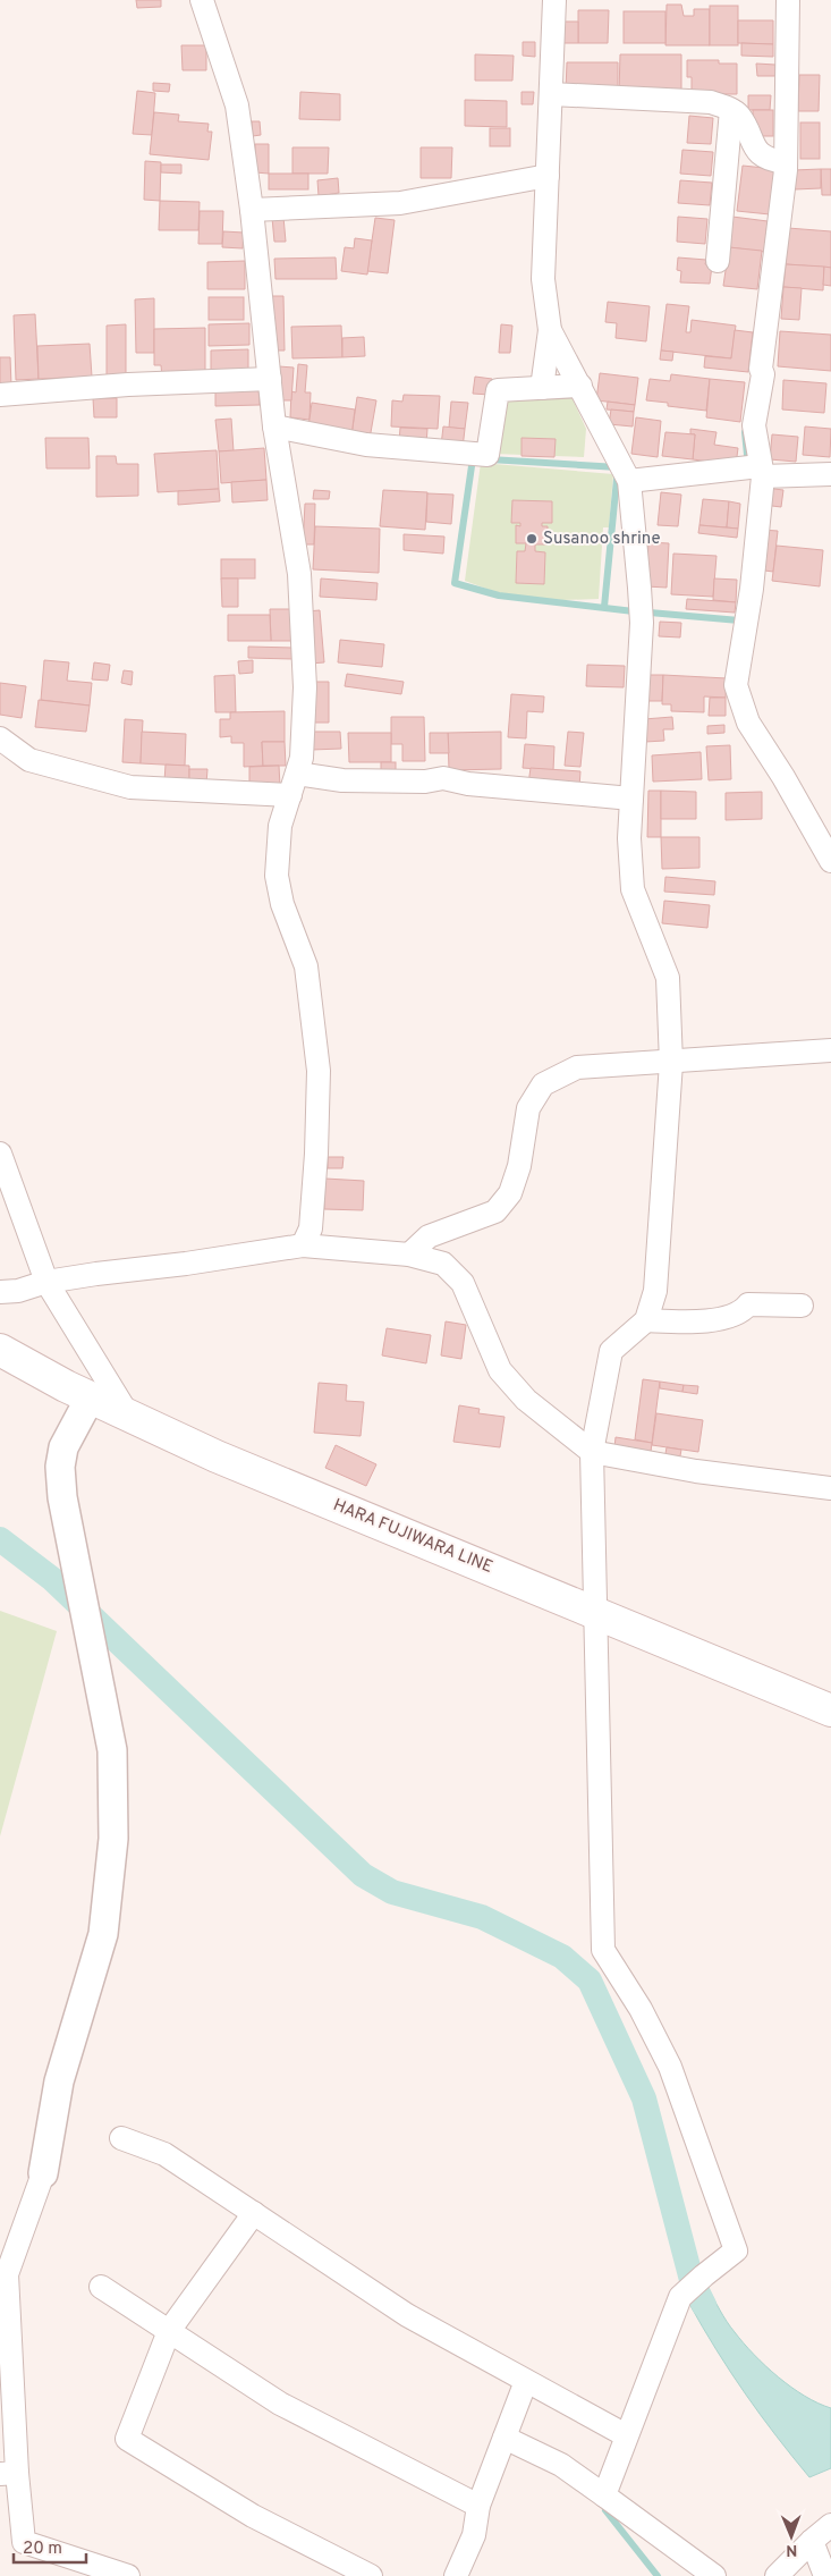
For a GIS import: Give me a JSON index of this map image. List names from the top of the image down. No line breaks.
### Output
{"streets":{"main road":["HARA FUJIWARA LINE"]},"places":["Susanoo shrine"],"scale_bar":"20 m","north":"bottom"}
